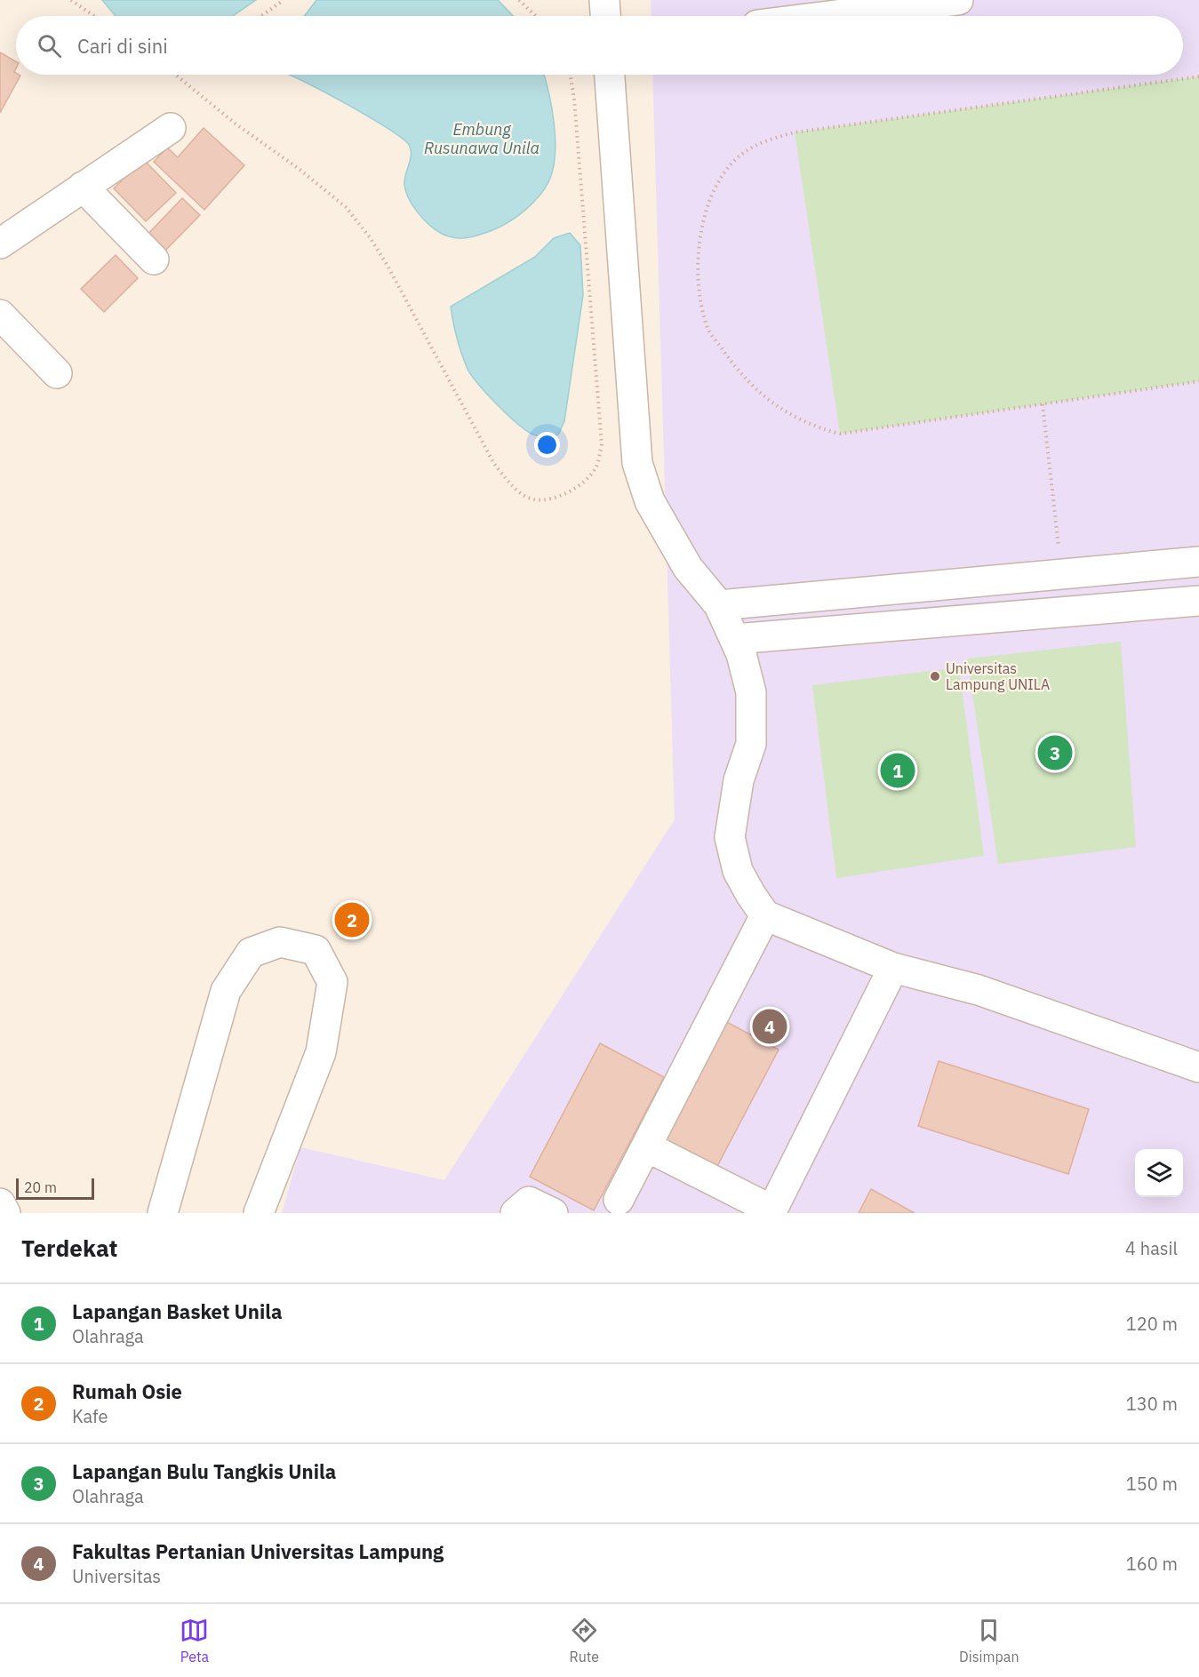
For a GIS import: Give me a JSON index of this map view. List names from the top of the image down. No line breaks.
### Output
{"water":["Embung Rusunawa Unila"],"places":["Universitas Lampung UNILA"],"scale_bar":"20 m","page":{"search":"Cari di sini","pins":["3","1","2","4"],"scale":"20 m","heading":["Terdekat","4 hasil"],"list":[{"mark":"1","name":"Lapangan Basket Unila","note":"Olahraga","value":"120 m"},{"mark":"2","name":"Rumah Osie","note":"Kafe","value":"130 m"},{"mark":"3","name":"Lapangan Bulu Tangkis Unila","note":"Olahraga","value":"150 m"},{"mark":"4","name":"Fakultas Pertanian Universitas Lampung","note":"Universitas","value":"160 m"}],"nav":["Peta","Rute","Disimpan"]}}
